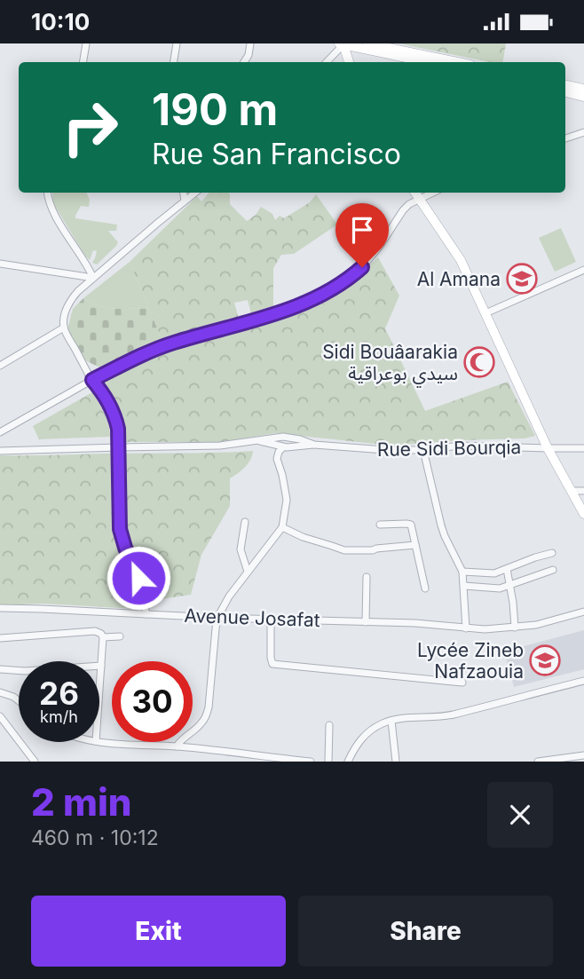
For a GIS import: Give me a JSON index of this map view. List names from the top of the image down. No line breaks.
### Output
{"streets":{"street":["Rue Sidi Bourqia","Avenue Josafat"]},"places":{"school or university":["Al Amana","Lycée Zineb Nafzaouia"],"mosque":["Sidi Bouâarakia سيدي بوعراقية"]},"page":{"status":"10:10","turn":["190 m","Rue San Francisco"],"speed":"26 km/h","limit":"30","heading":["2 min","460 m · 10:12"],"buttons":["Exit","Share"]}}
